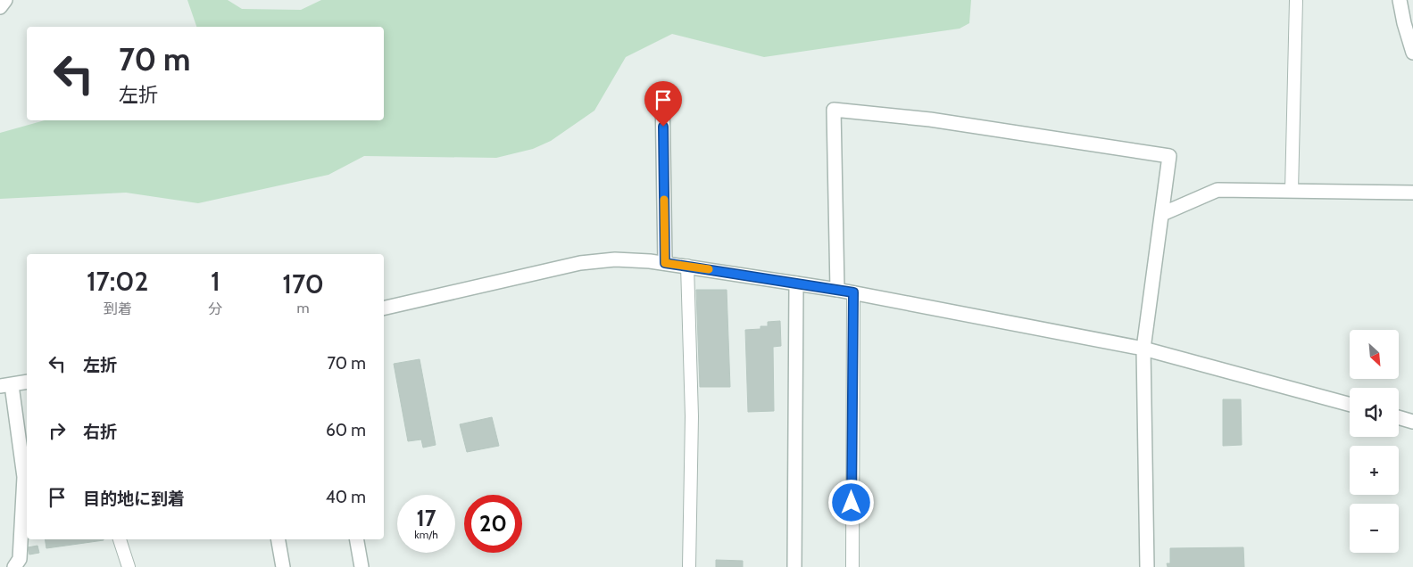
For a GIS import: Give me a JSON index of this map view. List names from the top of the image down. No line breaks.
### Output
{"north":"bottom right","page":{"turn":["70 m","左折"],"eta":["17:02","到着","1","分","170","m"],"map_buttons":["+","−"],"list":[{"name":"左折","value":"70 m"},{"name":"右折","value":"60 m"},{"name":"目的地に到着","value":"40 m"}],"speed":"17 km/h","limit":"20"}}
